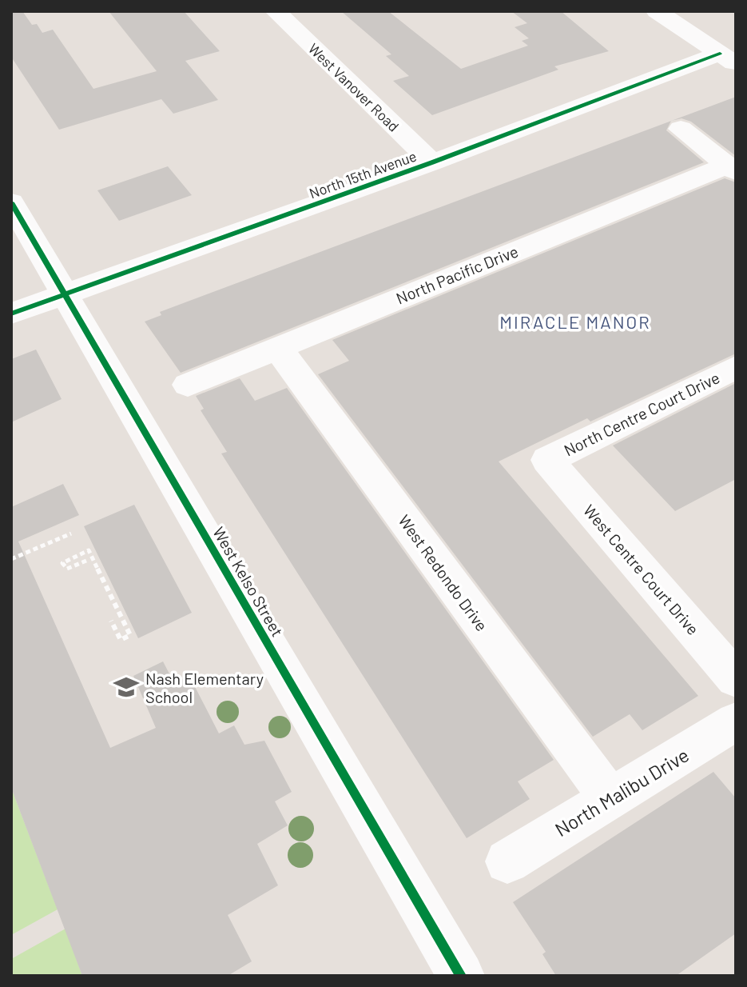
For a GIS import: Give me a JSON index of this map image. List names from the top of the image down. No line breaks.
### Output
{"streets":{"street":["West Vanover Road","North 15th Avenue","North Pacific Drive","North Centre Court Drive","West Centre Court Drive","West Redondo Drive","West Kelso Street","North Malibu Drive"]},"crossings":[["West Vanover Road","North 15th Avenue"],["North 15th Avenue","West Kelso Street"],["North Pacific Drive","West Redondo Drive"],["North Centre Court Drive","West Centre Court Drive"],["West Redondo Drive","North Malibu Drive"]],"districts":["MIRACLE MANOR"],"places":{"school or university":["Nash Elementary School"]}}
